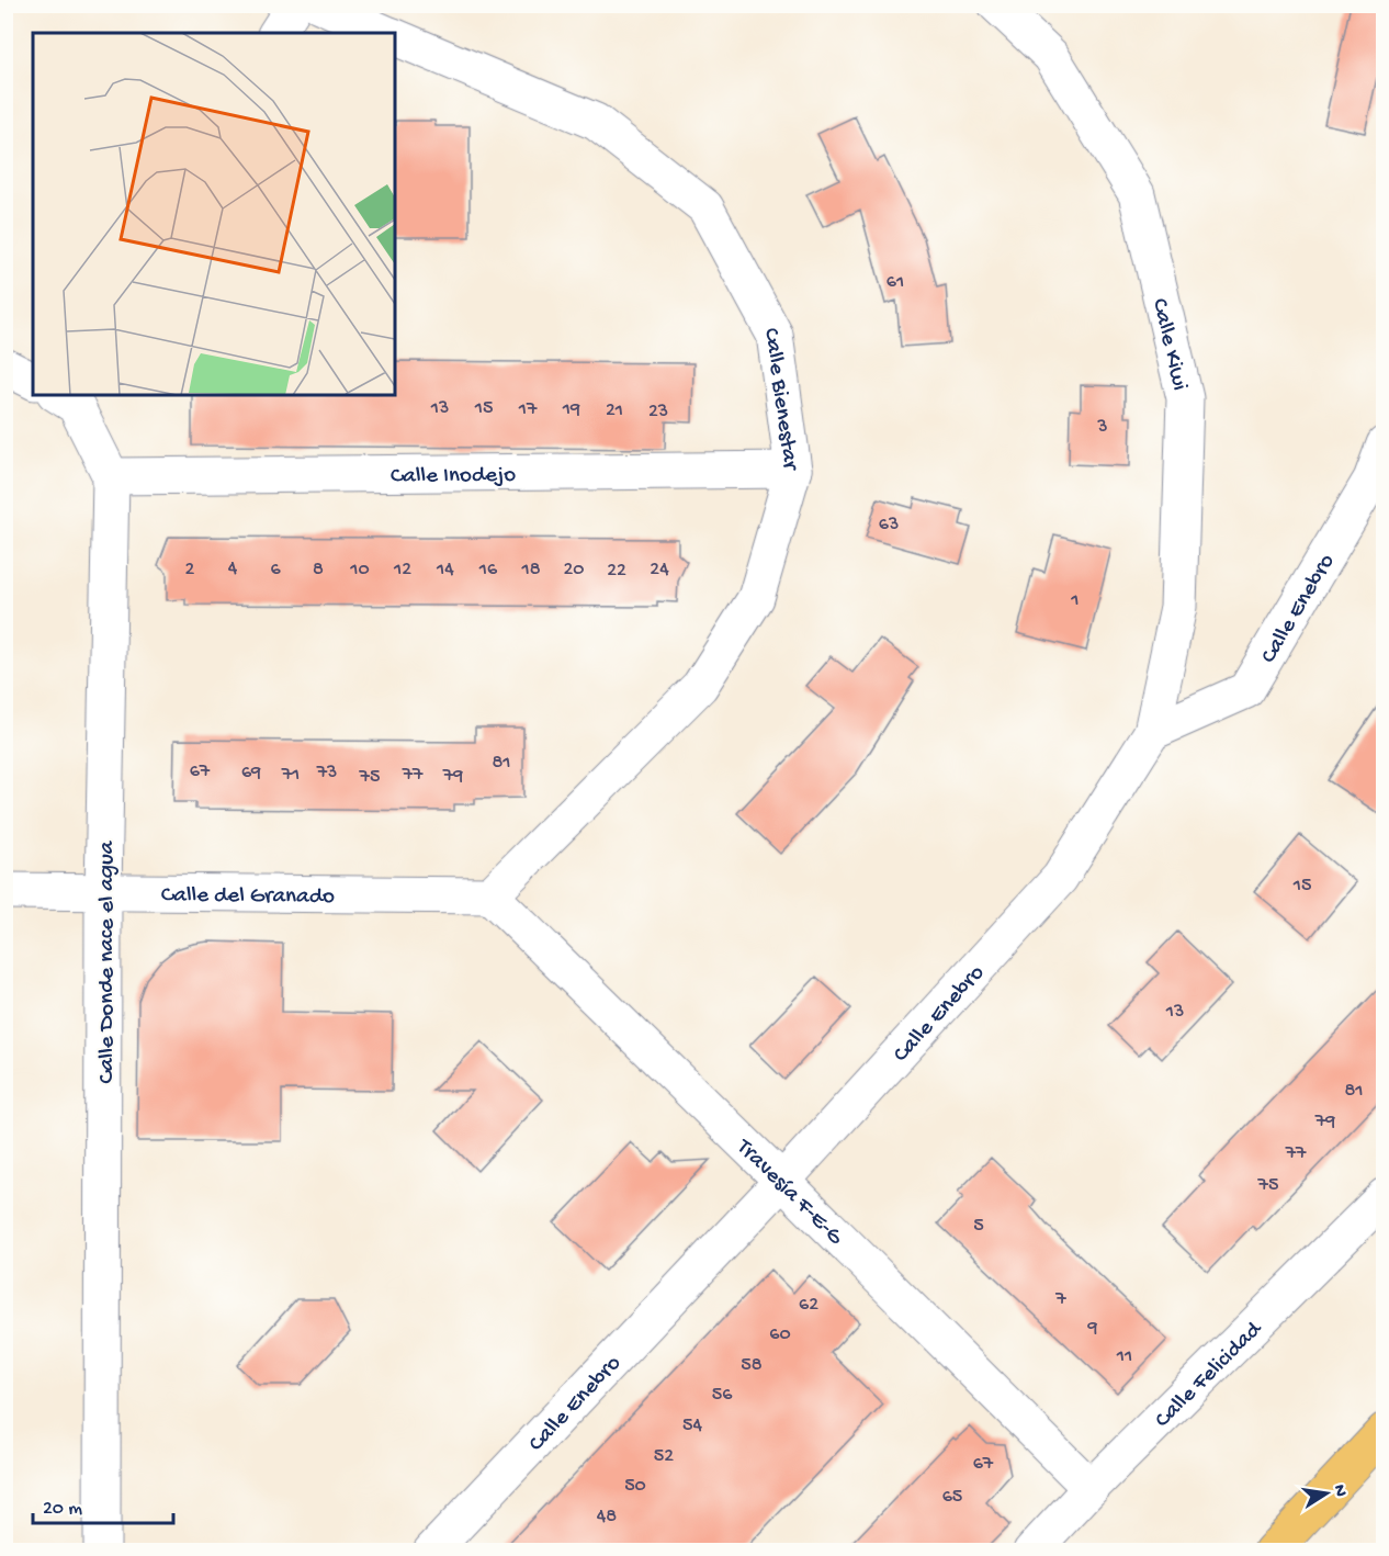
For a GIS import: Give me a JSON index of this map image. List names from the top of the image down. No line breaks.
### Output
{"streets":{"street":["Calle Kiwi","Calle Bienestar","Calle Inodejo","Calle Enebro","Calle del Granado","Calle Donde nace el agua","Travesía F-E-G","Calle Felicidad"]},"crossings":[["Calle Kiwi","Calle Enebro"],["Calle Bienestar","Calle Inodejo"],["Calle Bienestar","Calle del Granado"],["Calle Bienestar","Travesía F-E-G"],["Calle Inodejo","Calle Donde nace el agua"],["Calle Enebro","Travesía F-E-G"],["Calle del Granado","Calle Donde nace el agua"],["Calle del Granado","Travesía F-E-G"],["Travesía F-E-G","Calle Felicidad"]],"house_numbers":["61","13","15","17","19","21","23","3","63","4","2","6","8","10","12","14","16","18","20","24","22","1","81","67","69","73","71","77","79","75","15","13","81","79","77","75","5","7","62","9","60","11","58","56","54","52","67","50","65","48"],"scale_bar":"20 m","north":"right"}
